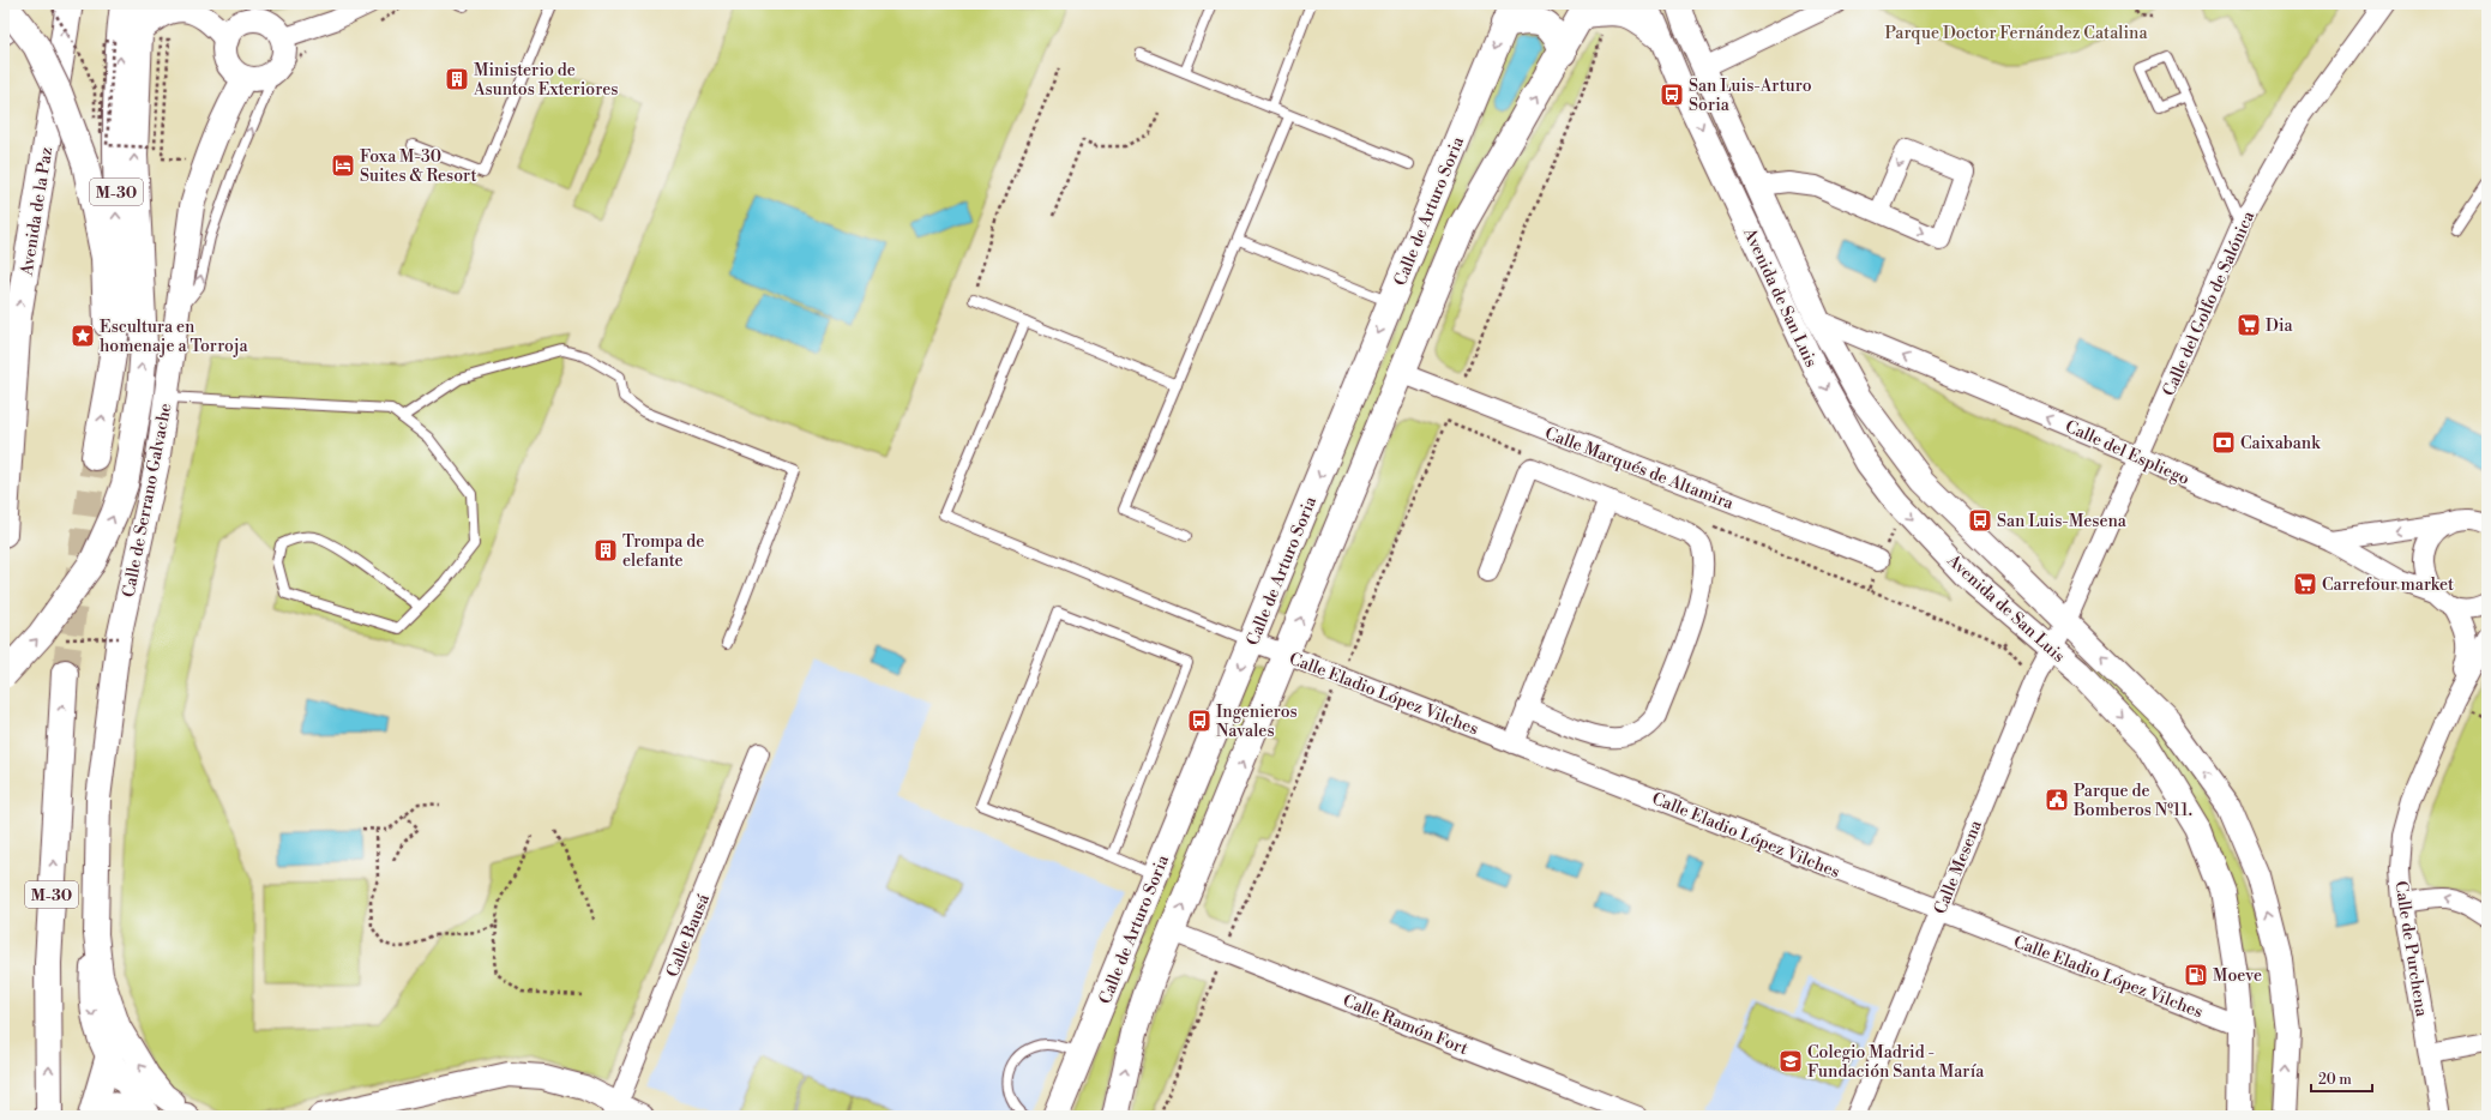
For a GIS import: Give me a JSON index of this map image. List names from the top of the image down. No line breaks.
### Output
{"streets":{"main road":["M-30","Avenida de la Paz","Calle de Arturo Soria"],"street":["Avenida de San Luis","Calle del Golfo de Salónica","Calle del Espliego","Calle Marqués de Altamira","Calle de Serrano Galvache","Calle Eladio López Vilches","Calle Mesena","Calle Bausá","Calle de Purchena","Calle Ramón Fort"]},"crossings":[["Calle de Arturo Soria","Calle Eladio López Vilches"],["Avenida de San Luis","Calle del Golfo de Salónica"],["Avenida de San Luis","Calle del Espliego"],["Avenida de San Luis","Calle Eladio López Vilches"],["Avenida de San Luis","Calle Mesena"],["Calle del Golfo de Salónica","Calle del Espliego"],["Calle del Golfo de Salónica","Calle Mesena"],["Calle del Espliego","Calle de Purchena"],["Calle Eladio López Vilches","Calle Mesena"]],"one_way":["Calle del Espliego"],"parks":["Parque Doctor Fernández Catalina"],"places":{"building":["Ministerio de Asuntos Exteriores","Trompa de elefante"],"bus stop":["San Luis-Arturo Soria","San Luis-Mesena","Ingenieros Navales"],"hotel":["Foxa M-30 Suites & Resort"],"supermarket":["Dia","Carrefour market"],"place":["Escultura en homenaje a Torroja"],"bank":["Caixabank"],"public building":["Parque de Bomberos Nº11."],"fuel station":["Moeve"],"school or university":["Colegio Madrid - Fundación Santa María"]},"scale_bar":"20 m"}
